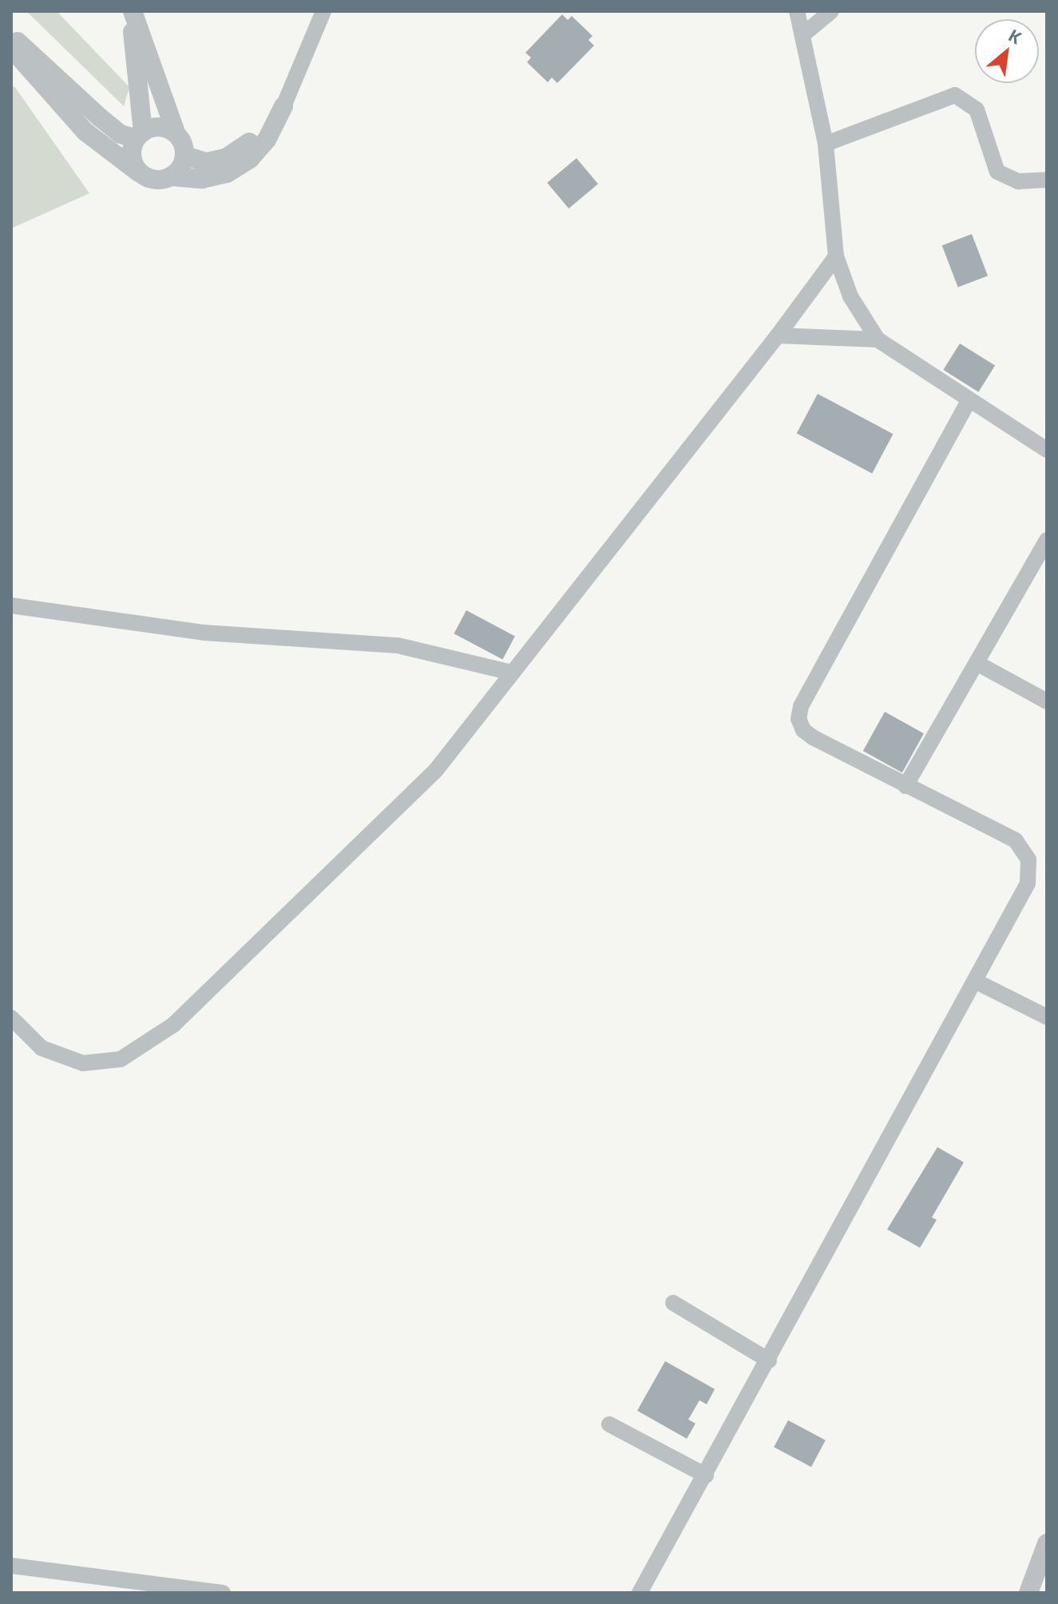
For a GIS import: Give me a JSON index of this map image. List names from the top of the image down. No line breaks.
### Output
{"north":"top right"}
